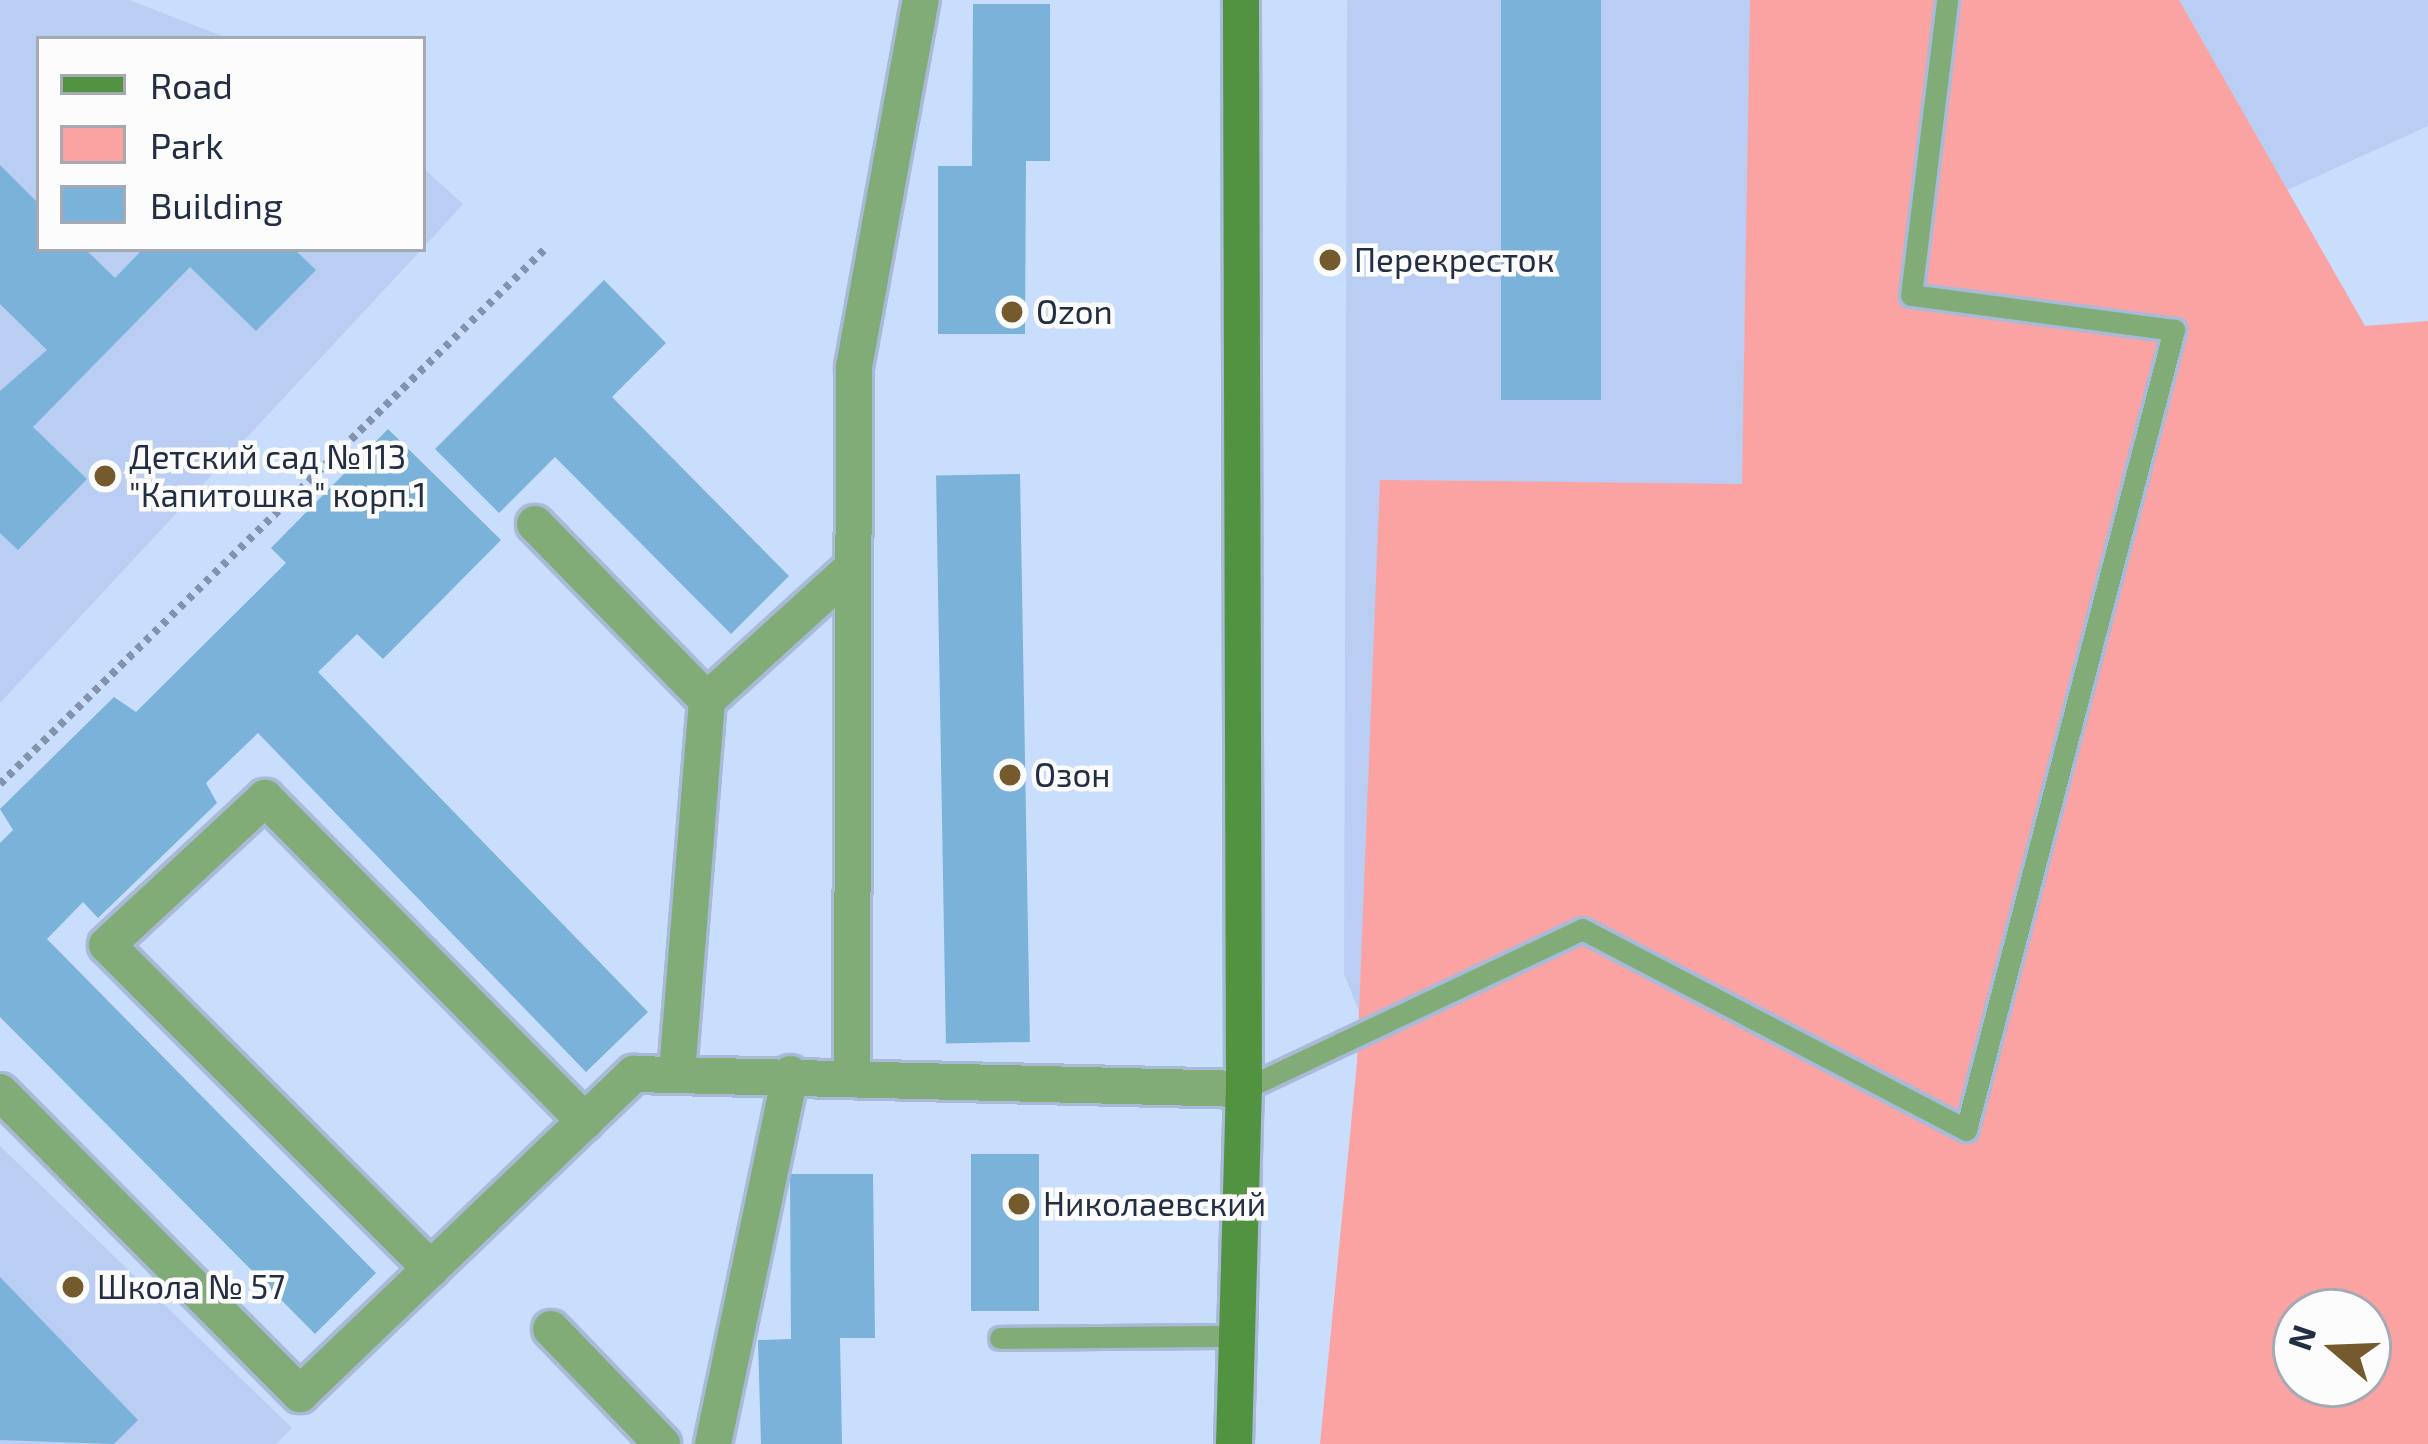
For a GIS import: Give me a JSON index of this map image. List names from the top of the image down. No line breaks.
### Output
{"places":["Перекресток","Ozon","Детский сад №113 \"Капитошка\" корп.1","Озон","Николаевский","Школа № 57"],"legend":["Road","Park","Building"],"north":"left"}
